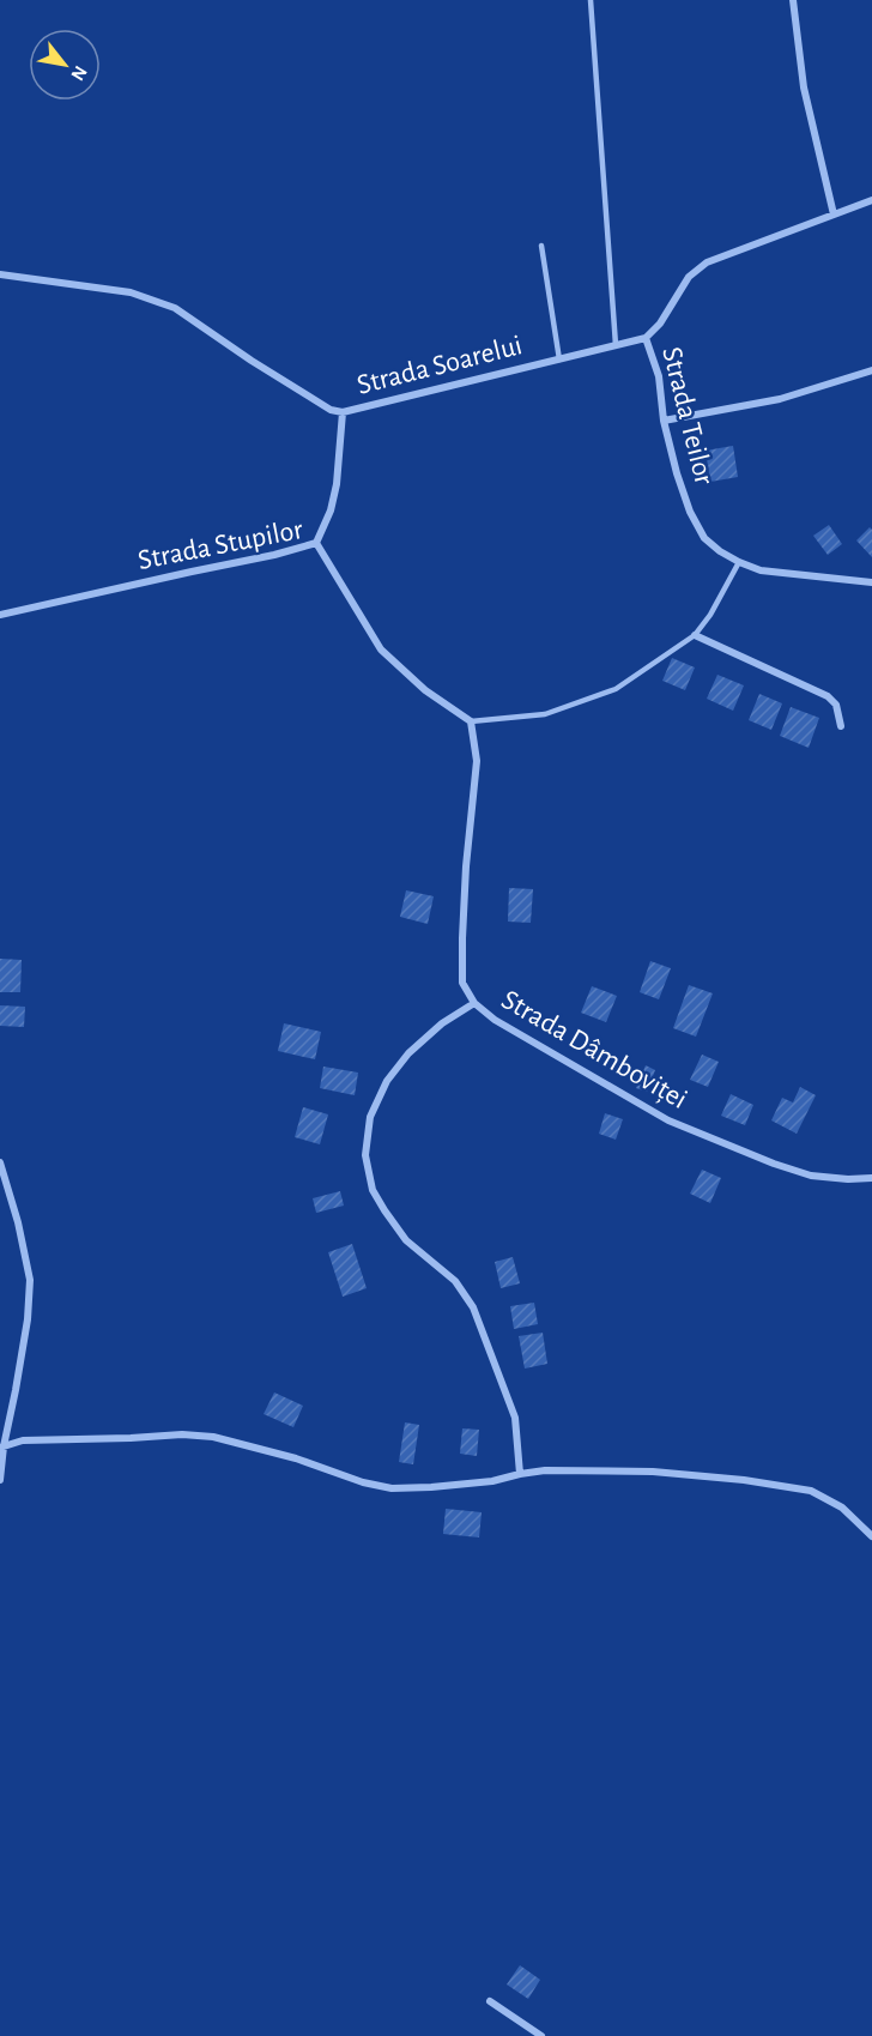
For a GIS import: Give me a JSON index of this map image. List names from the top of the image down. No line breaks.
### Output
{"streets":{"street":["Strada Soarelui","Strada Teilor","Strada Stupilor","Strada Dâmboviței"]},"crossings":[["Strada Soarelui","Strada Teilor"]],"north":"bottom right"}
